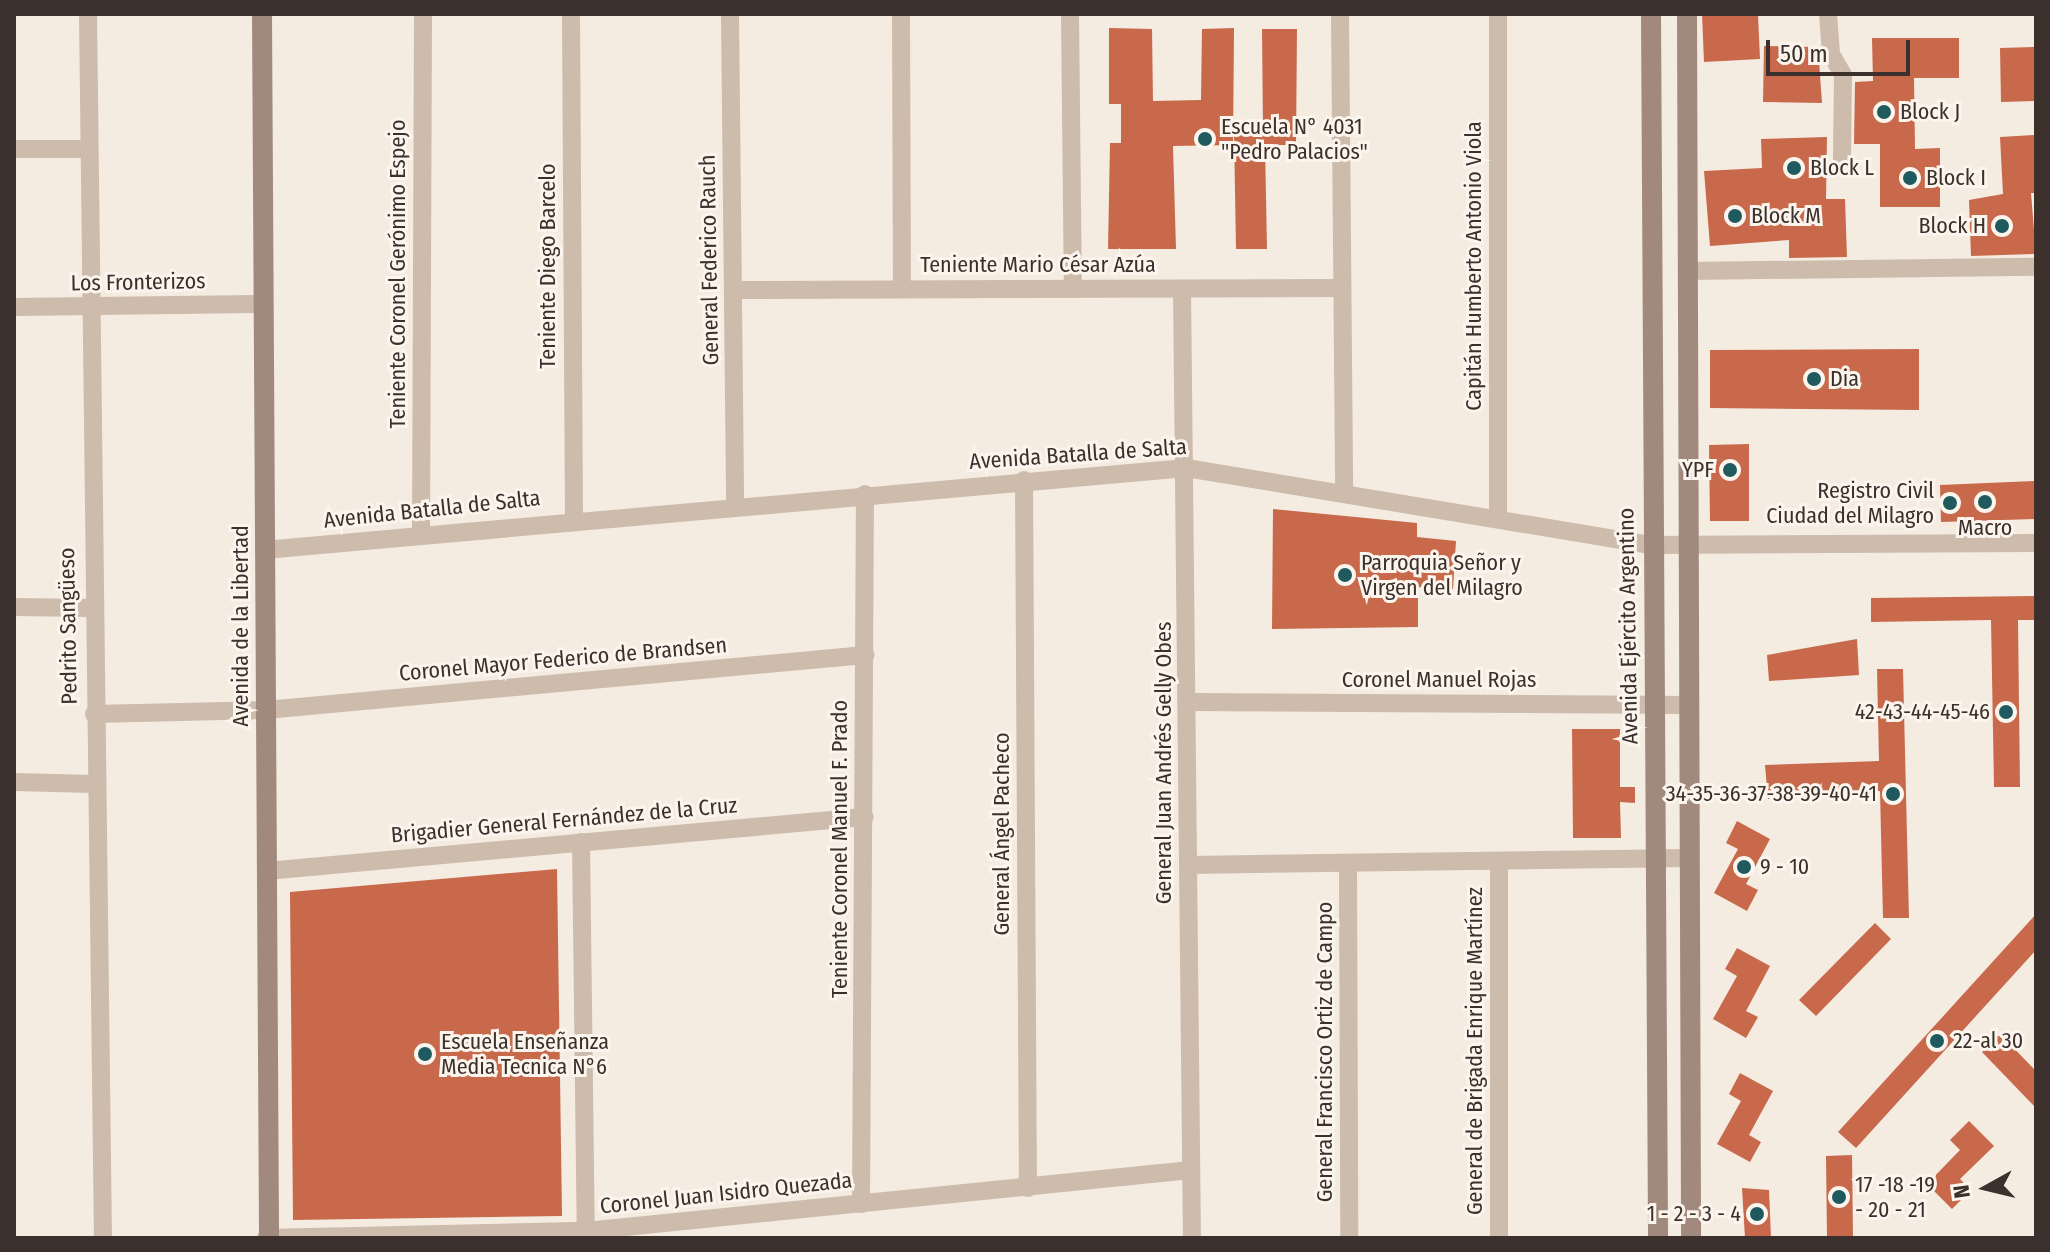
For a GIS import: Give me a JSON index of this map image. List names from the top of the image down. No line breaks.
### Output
{"streets":{"street":["General Federico Rauch","Teniente Mario César Azúa","Teniente Diego Barcelo","Capitán Humberto Antonio Viola","Teniente Coronel Gerónimo Espejo","Los Fronterizos","Avenida Batalla de Salta","Pedrito Sangüeso","Avenida de la Libertad","Avenida Ejército Argentino","Coronel Mayor Federico de Brandsen","Coronel Manuel Rojas","General Juan Andrés Gelly Obes","Brigadier General Fernández de la Cruz","General Ángel Pacheco","Teniente Coronel Manuel F. Prado","General de Brigada Enrique Martínez","General Francisco Ortiz de Campo","Coronel Juan Isidro Quezada"]},"crossings":[["General Federico Rauch","Teniente Mario César Azúa"],["General Federico Rauch","Avenida Batalla de Salta"],["Teniente Mario César Azúa","General Juan Andrés Gelly Obes"],["Teniente Diego Barcelo","Avenida Batalla de Salta"],["Capitán Humberto Antonio Viola","Avenida Batalla de Salta"],["Teniente Coronel Gerónimo Espejo","Avenida Batalla de Salta"],["Los Fronterizos","Pedrito Sangüeso"],["Los Fronterizos","Avenida de la Libertad"],["Avenida Batalla de Salta","Avenida de la Libertad"],["Avenida Batalla de Salta","Avenida Ejército Argentino"],["Avenida Batalla de Salta","General Juan Andrés Gelly Obes"],["Avenida Batalla de Salta","General Ángel Pacheco"],["Avenida Batalla de Salta","Teniente Coronel Manuel F. Prado"],["Pedrito Sangüeso","Coronel Mayor Federico de Brandsen"],["Avenida de la Libertad","Coronel Mayor Federico de Brandsen"],["Avenida de la Libertad","Brigadier General Fernández de la Cruz"],["Avenida de la Libertad","Coronel Juan Isidro Quezada"],["Avenida Ejército Argentino","Coronel Manuel Rojas"],["Coronel Mayor Federico de Brandsen","Teniente Coronel Manuel F. Prado"],["Coronel Manuel Rojas","General Juan Andrés Gelly Obes"],["General Juan Andrés Gelly Obes","Coronel Juan Isidro Quezada"],["Brigadier General Fernández de la Cruz","Teniente Coronel Manuel F. Prado"],["General Ángel Pacheco","Coronel Juan Isidro Quezada"],["Teniente Coronel Manuel F. Prado","Coronel Juan Isidro Quezada"]],"places":["Block J","Escuela N° 4031 \"Pedro Palacios\"","Block L","Block I","Block M","Block H","Dia","YPF","Macro","Registro Civil Ciudad del Milagro","Parroquia Señor y Virgen del Milagro","42-43-44-45-46","34-35-36-37-38-39-40-41","9 - 10","22-al 30","Escuela Enseñanza Media Tecnica N°6","17 -18 -19 - 20 - 21","1 - 2 - 3 - 4"],"scale_bar":"50 m","north":"left"}
